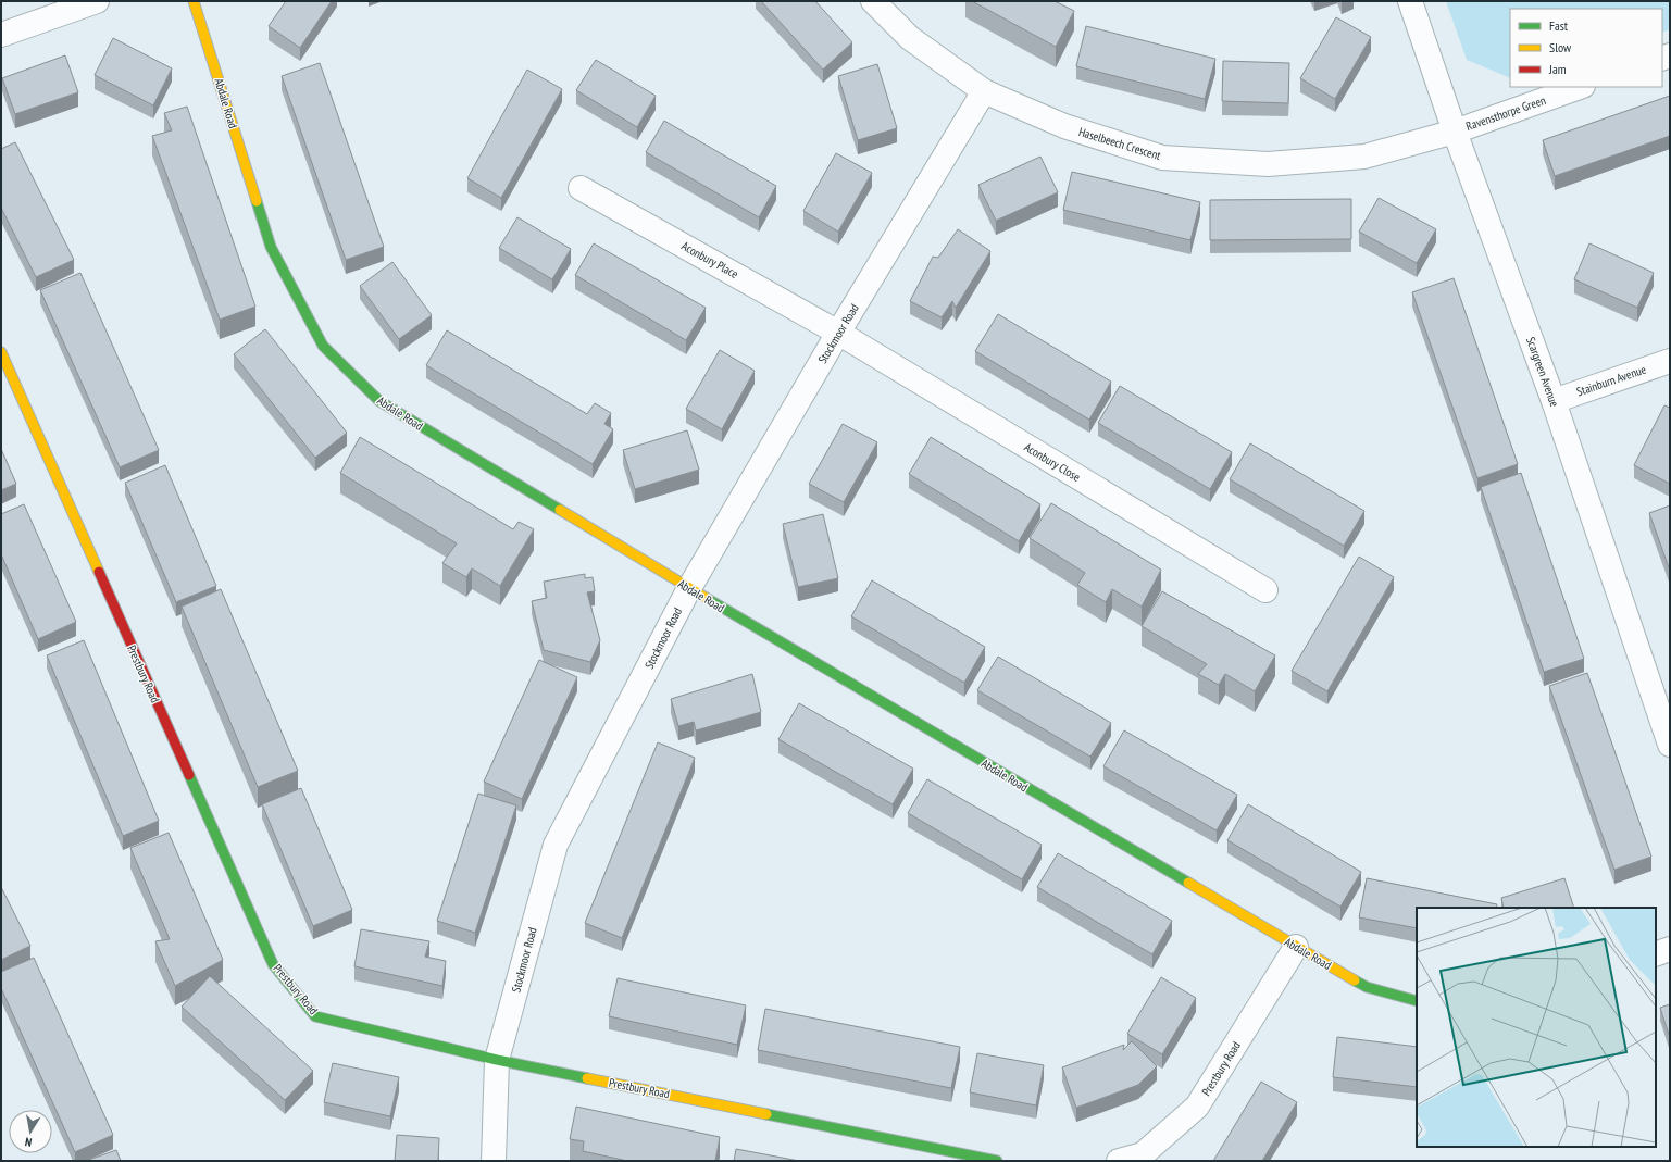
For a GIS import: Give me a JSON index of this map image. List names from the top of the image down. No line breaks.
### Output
{"streets":{"street":["Abdale Road","Ravensthorpe Green","Haselbeech Crescent","Aconbury Place","Stockmoor Road","Scargreen Avenue","Stainburn Avenue","Aconbury Close","Prestbury Road"]},"crossings":[["Abdale Road","Stockmoor Road"],["Abdale Road","Prestbury Road"],["Ravensthorpe Green","Haselbeech Crescent"],["Ravensthorpe Green","Scargreen Avenue"],["Haselbeech Crescent","Stockmoor Road"],["Haselbeech Crescent","Scargreen Avenue"],["Aconbury Place","Stockmoor Road"],["Aconbury Place","Aconbury Close"],["Stockmoor Road","Aconbury Close"],["Stockmoor Road","Prestbury Road"],["Scargreen Avenue","Stainburn Avenue"]],"legend":["Fast","Slow","Jam"],"north":"bottom"}
